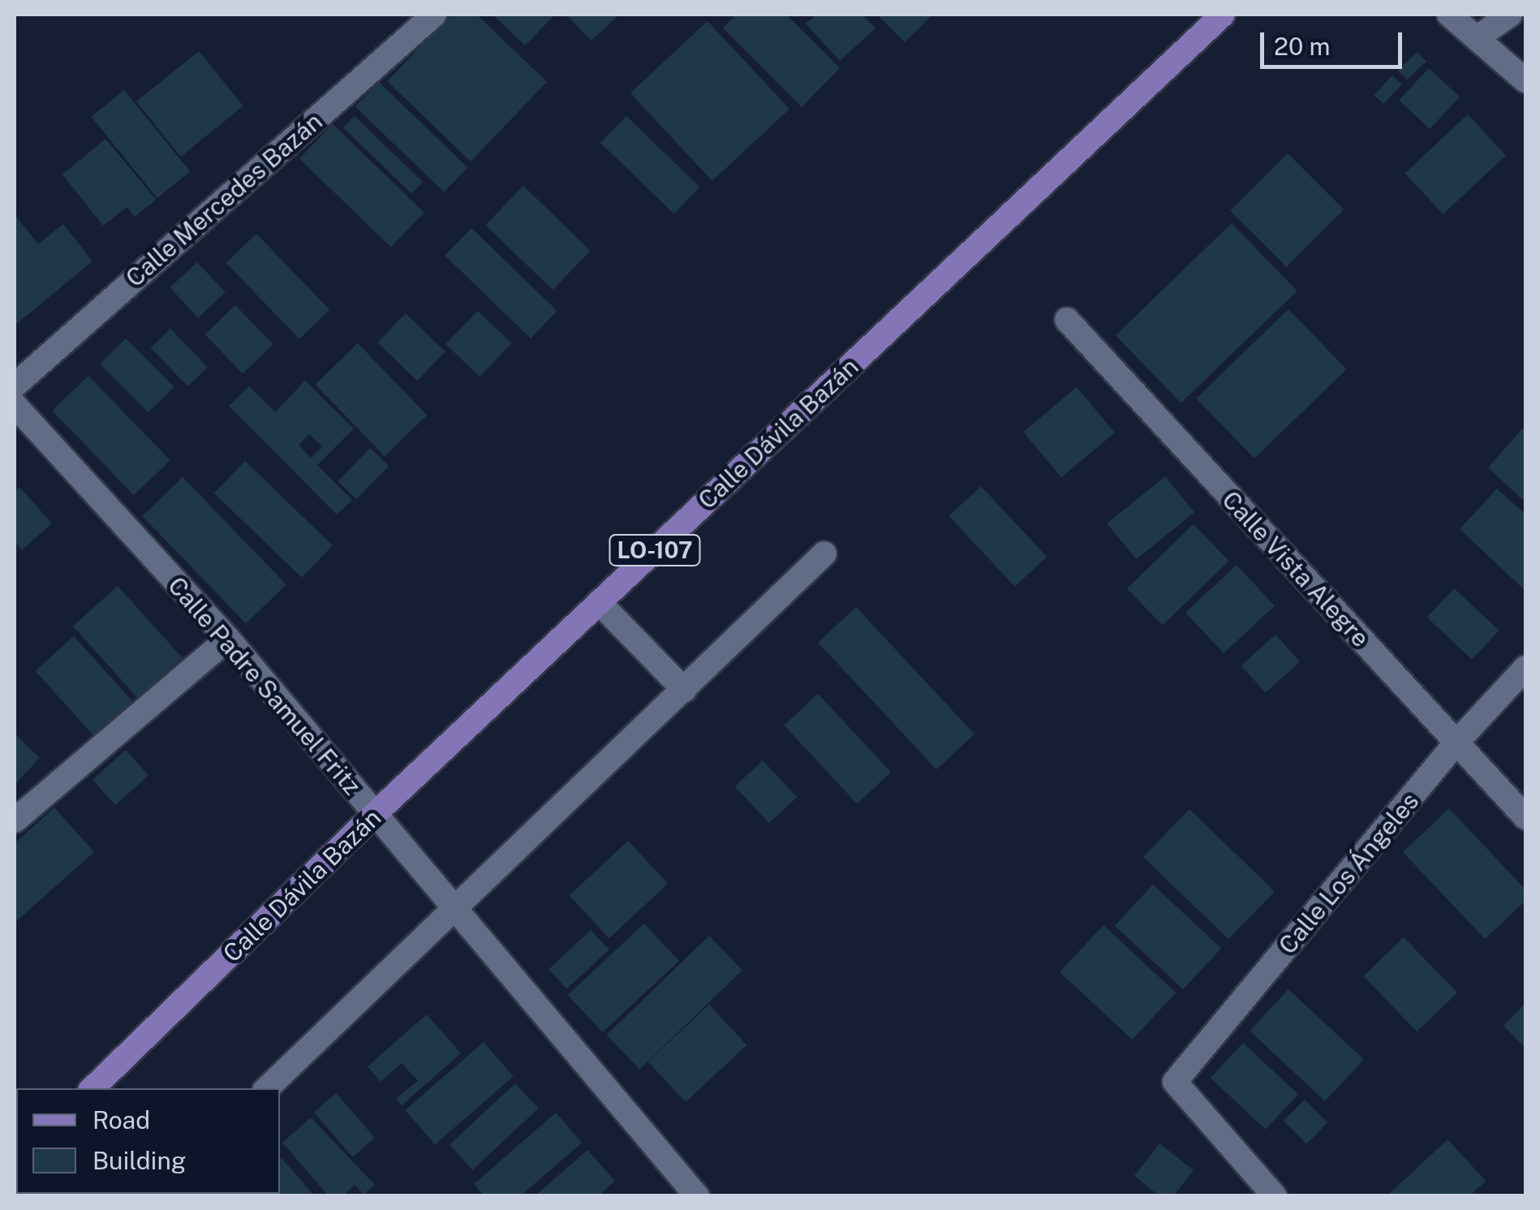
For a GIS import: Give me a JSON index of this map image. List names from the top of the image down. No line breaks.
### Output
{"streets":{"main road":["Calle Dávila Bazán","LO-107"],"street":["Calle Mercedes Bazán","Calle Vista Alegre","Calle Padre Samuel Fritz","Calle Los Ángeles"]},"crossings":[["Calle Dávila Bazán","Calle Padre Samuel Fritz"],["Calle Vista Alegre","Calle Los Ángeles"]],"legend":["Road","Building"],"scale_bar":"20 m"}
